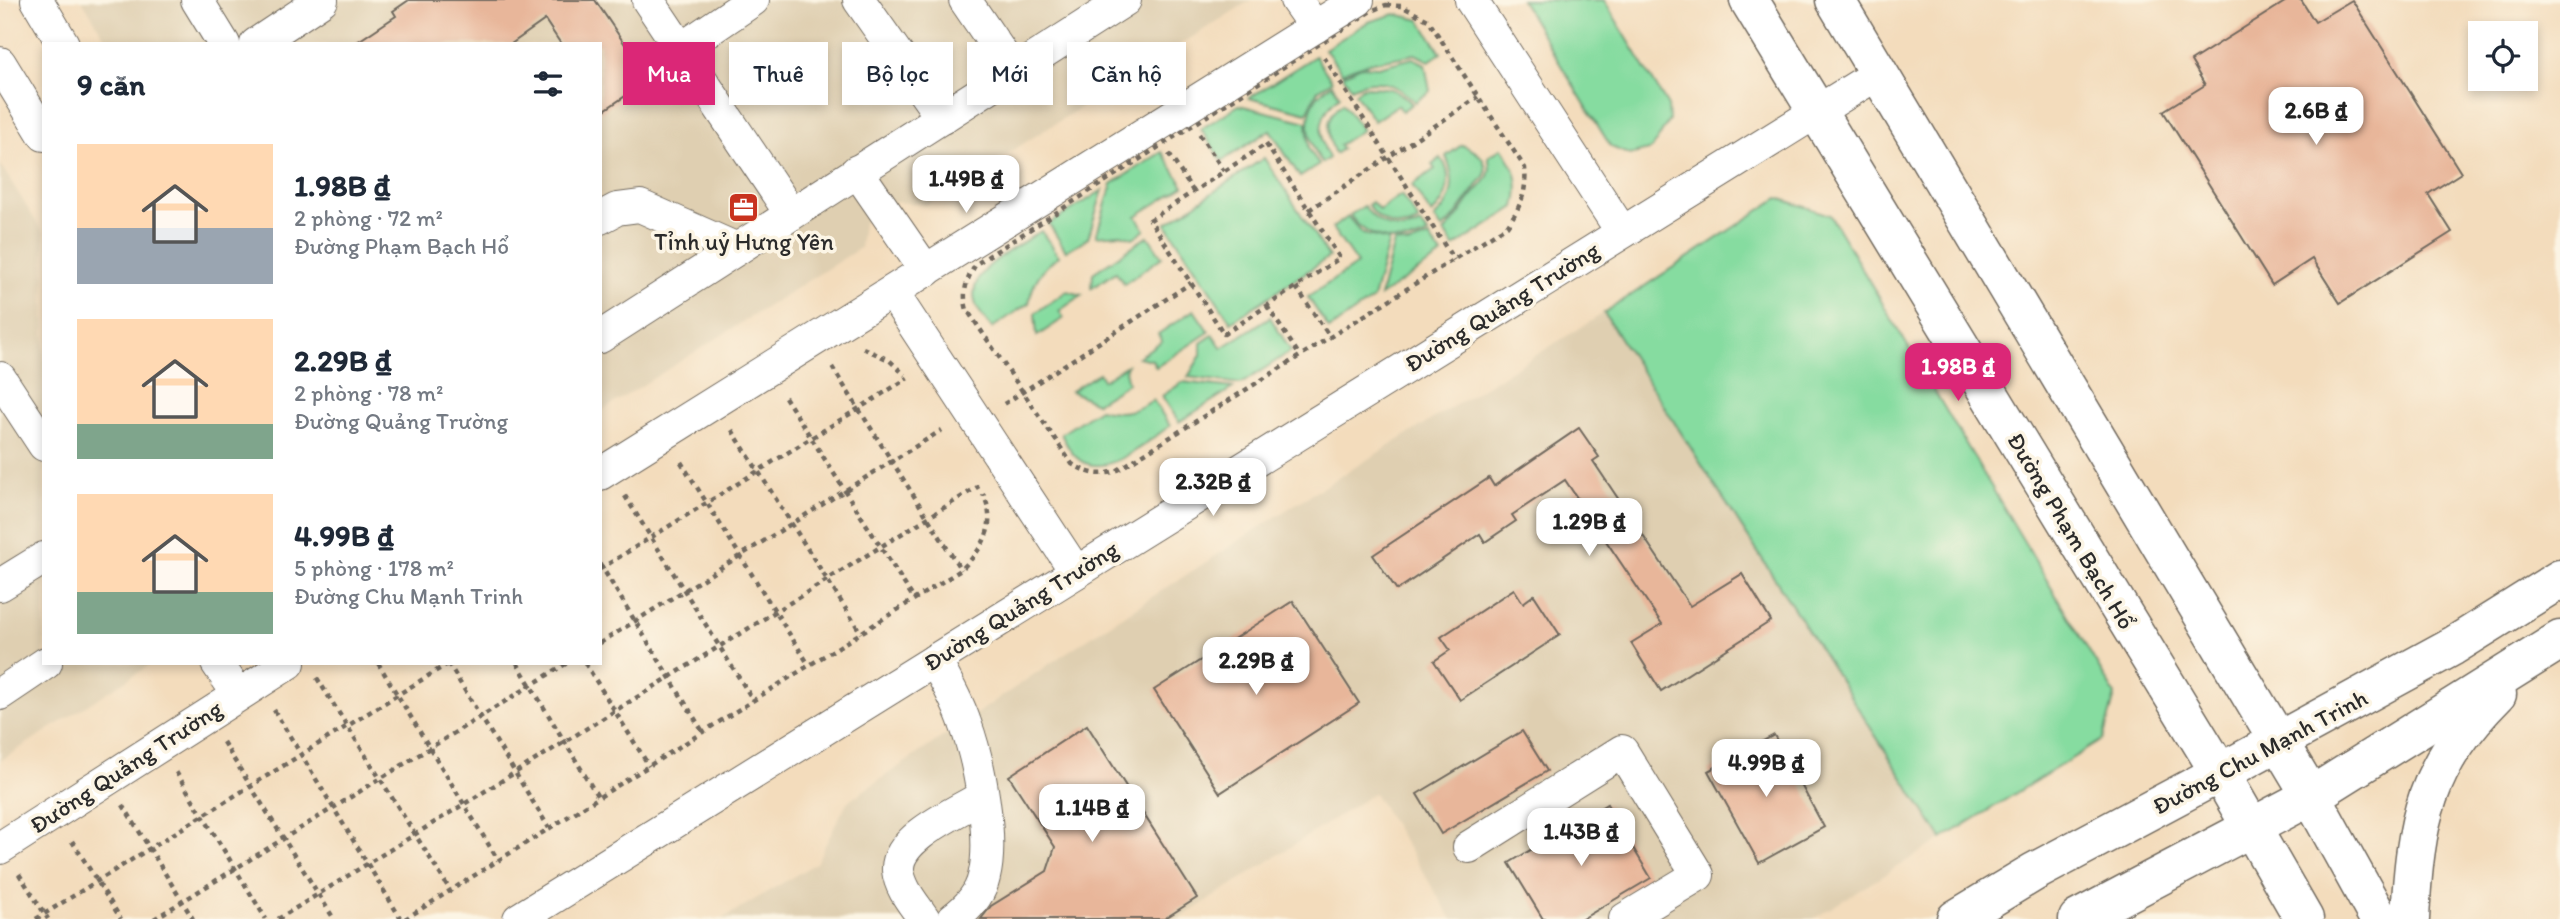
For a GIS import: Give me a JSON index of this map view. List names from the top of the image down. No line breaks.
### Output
{"streets":{"main road":["Đường Phạm Bạch Hổ","Đường Chu Mạnh Trinh"],"street":["Đường Quảng Trường"]},"crossings":[["Đường Quảng Trường","Đường Phạm Bạch Hổ"],["Đường Phạm Bạch Hổ","Đường Chu Mạnh Trinh"]],"places":{"office":["Tỉnh uỷ Hưng Yên"]},"page":{"chip":["Mua","Thuê","Bộ lọc","Mới","Căn hộ"],"heading":"9 căn","price":["2.6B ₫","1.49B ₫","1.98B ₫","2.32B ₫","1.29B ₫","2.29B ₫","4.99B ₫","1.14B ₫","1.43B ₫"],"list":[{"name":"1.98B ₫","note":"2 phòng · 72 m² · Đường Phạm Bạch Hổ"},{"name":"2.29B ₫","note":"2 phòng · 78 m² · Đường Quảng Trường"},{"name":"4.99B ₫","note":"5 phòng · 178 m² · Đường Chu Mạnh Trinh"}]}}
